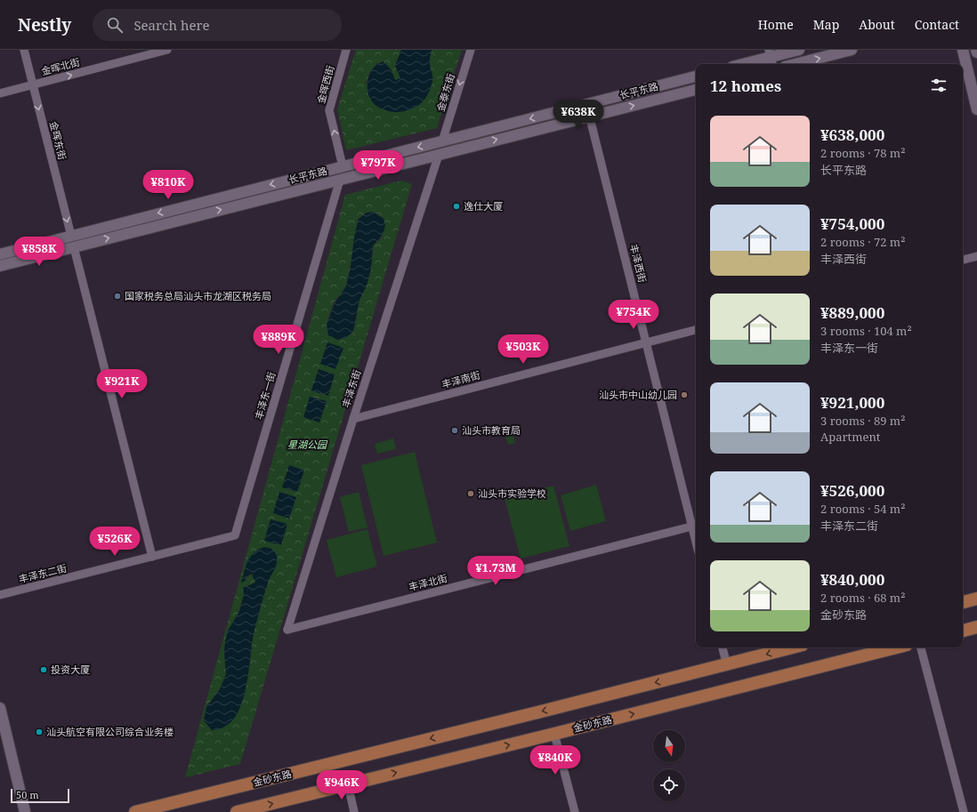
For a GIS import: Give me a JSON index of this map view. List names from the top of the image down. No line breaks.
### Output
{"streets":{"main road":["金砂东路"],"street":["金晖北街","金晖西街","长平东路","金泰东街","金晖东街","丰泽西街","丰泽南街","丰泽东街","丰泽东一街","丰泽东二街","丰泽北街"]},"crossings":[["金晖北街","金晖东街"],["金晖西街","长平东路"],["长平东路","金泰东街"],["长平东路","金晖东街"],["长平东路","丰泽西街"],["长平东路","丰泽东街"],["长平东路","丰泽东一街"],["丰泽西街","丰泽南街"],["丰泽西街","丰泽北街"],["丰泽南街","丰泽东街"],["丰泽东街","丰泽北街"],["丰泽东一街","丰泽东二街"]],"one_way":["金晖北街","金晖西街","金泰东街","金晖东街"],"parks":["星湖公园"],"places":["逸仕大厦","国家税务总局汕头市龙湖区税务局","汕头市中山幼儿园","汕头市教育局","汕头市实验学校","投资大厦","汕头航空有限公司综合业务楼"],"scale_bar":"50 m","north":"bottom","page":{"header":"Nestly","search":"Search here","nav":["Home","Map","About","Contact"],"heading":"12 homes","price":["¥638K","¥797K","¥810K","¥858K","¥754K","¥889K","¥503K","¥921K","¥526K","¥1.73M","¥840K","¥946K"],"list":[{"name":"¥638,000","note":"2 rooms · 78 m² · 长平东路"},{"name":"¥754,000","note":"2 rooms · 72 m² · 丰泽西街"},{"name":"¥889,000","note":"3 rooms · 104 m² · 丰泽东一街"},{"name":"¥921,000","note":"3 rooms · 89 m² · Apartment"},{"name":"¥526,000","note":"2 rooms · 54 m² · 丰泽东二街"},{"name":"¥840,000","note":"2 rooms · 68 m² · 金砂东路"}],"scale":"50 m"}}
